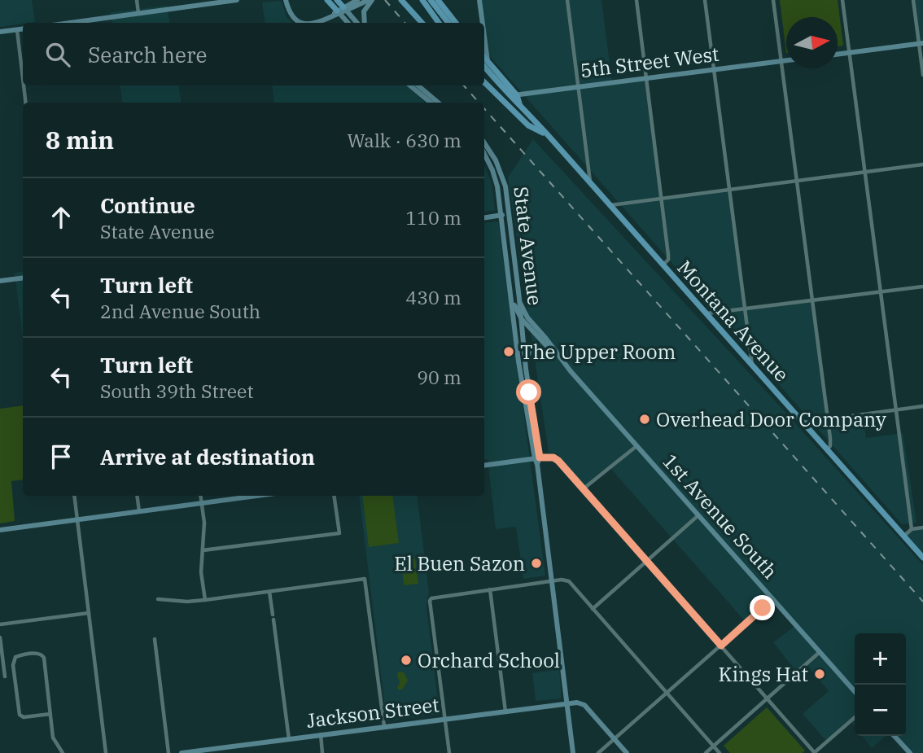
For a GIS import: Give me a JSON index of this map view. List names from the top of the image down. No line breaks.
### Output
{"streets":{"main road":["Montana Avenue"],"street":["5th Street West","State Avenue","1st Avenue South","Jackson Street"]},"crossings":[["5th Street West","Montana Avenue"],["State Avenue","1st Avenue South"],["State Avenue","Jackson Street"]],"places":["The Upper Room","Overhead Door Company","El Buen Sazon","Orchard School","Kings Hat"],"north":"right","page":{"search":"Search here","heading":["8 min","Walk · 630 m"],"list":[["Continue","State Avenue","110 m"],["Turn left","2nd Avenue South","430 m"],["Turn left","South 39th Street","90 m"],"Arrive at destination"],"map_buttons":["+","−"]}}
